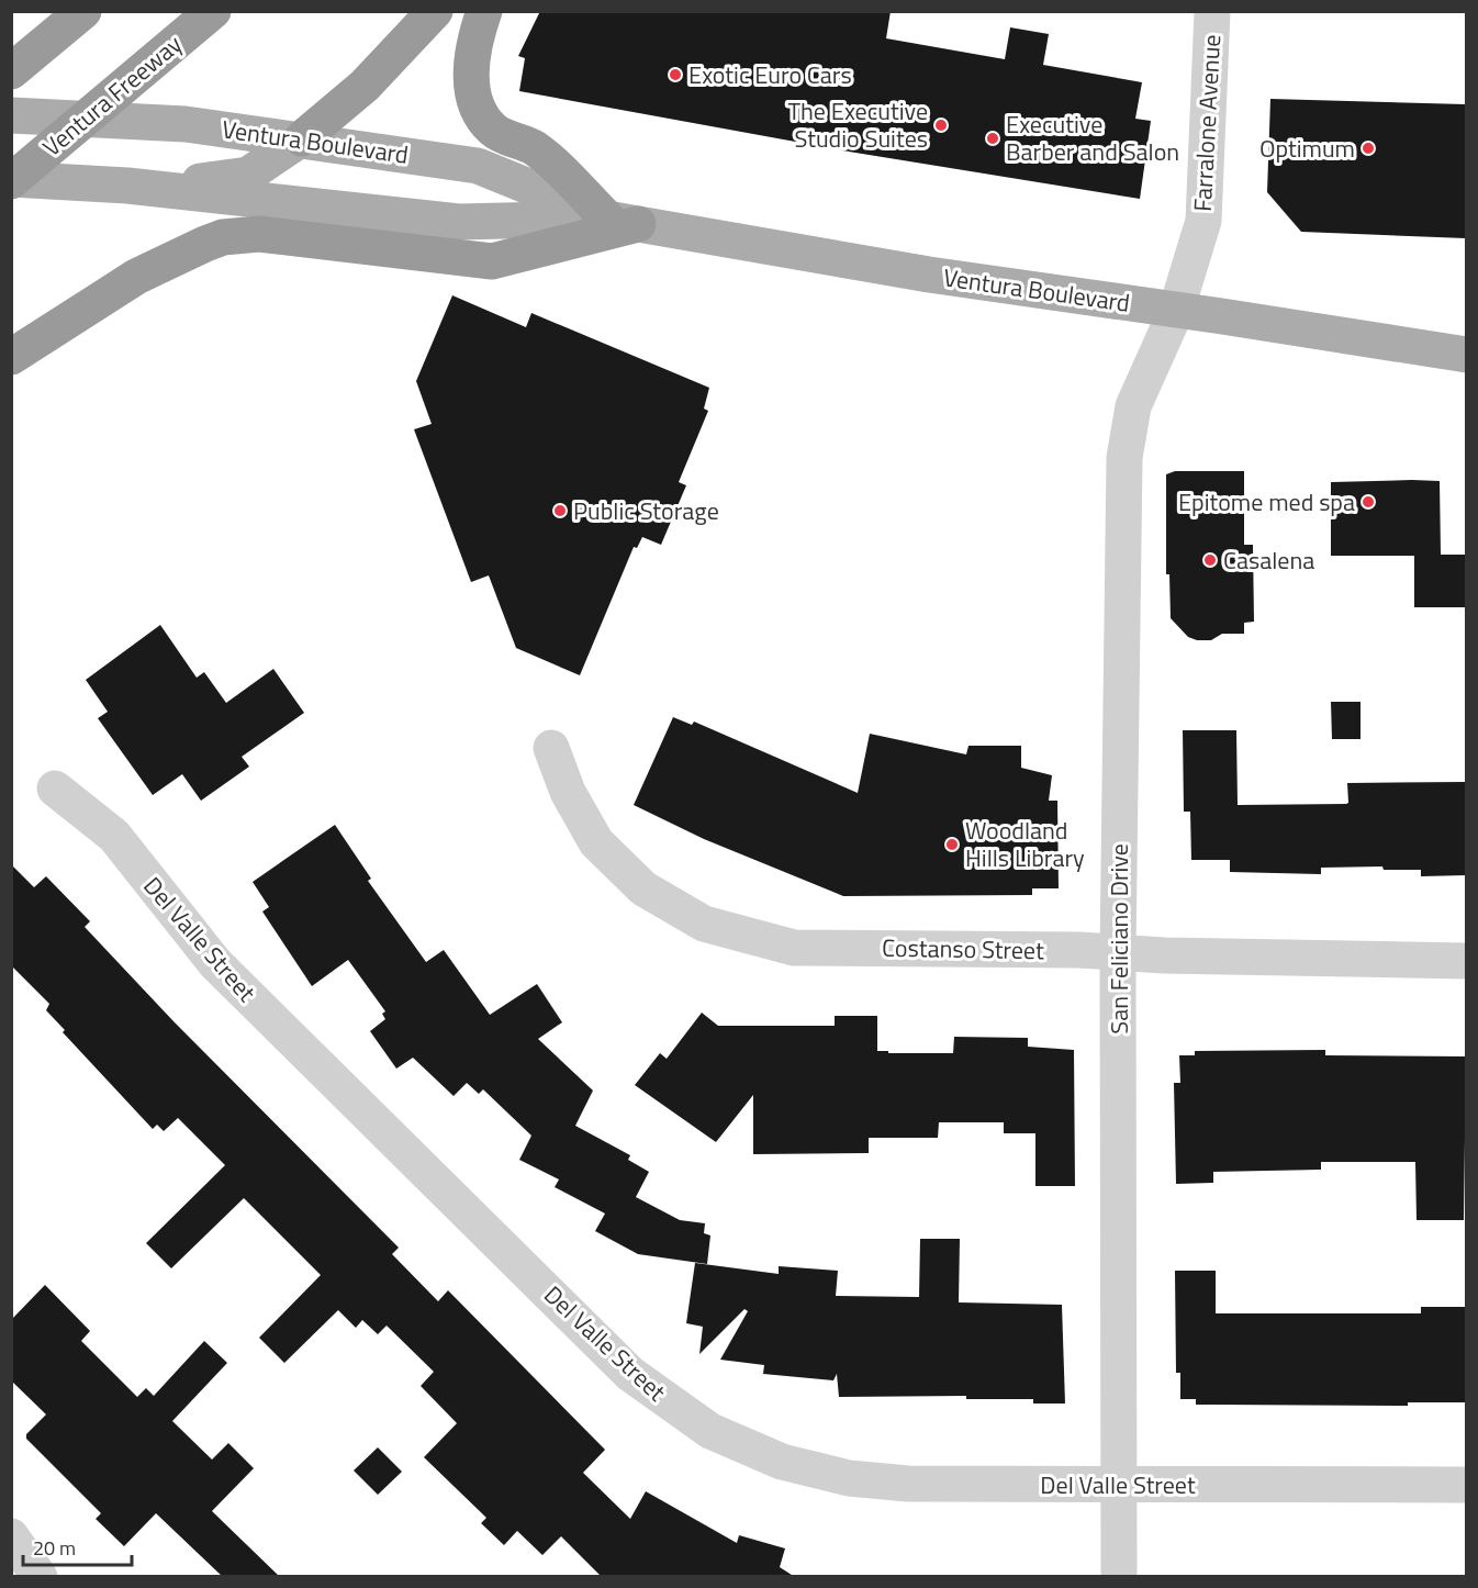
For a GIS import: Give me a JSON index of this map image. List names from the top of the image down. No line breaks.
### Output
{"streets":{"highway":["Ventura Freeway"],"main road":["Ventura Boulevard"],"street":["Farralone Avenue","Del Valle Street","San Feliciano Drive","Costanso Street"]},"crossings":[["Ventura Freeway","Ventura Boulevard"],["Farralone Avenue","Ventura Boulevard"],["Farralone Avenue","San Feliciano Drive"],["Ventura Boulevard","San Feliciano Drive"],["Del Valle Street","San Feliciano Drive"],["San Feliciano Drive","Costanso Street"]],"places":["Exotic Euro Cars","The Executive Studio Suites","Executive Barber and Salon","Optimum","Epitome med spa","Public Storage","Casalena","Woodland Hills Library"],"scale_bar":"20 m"}
